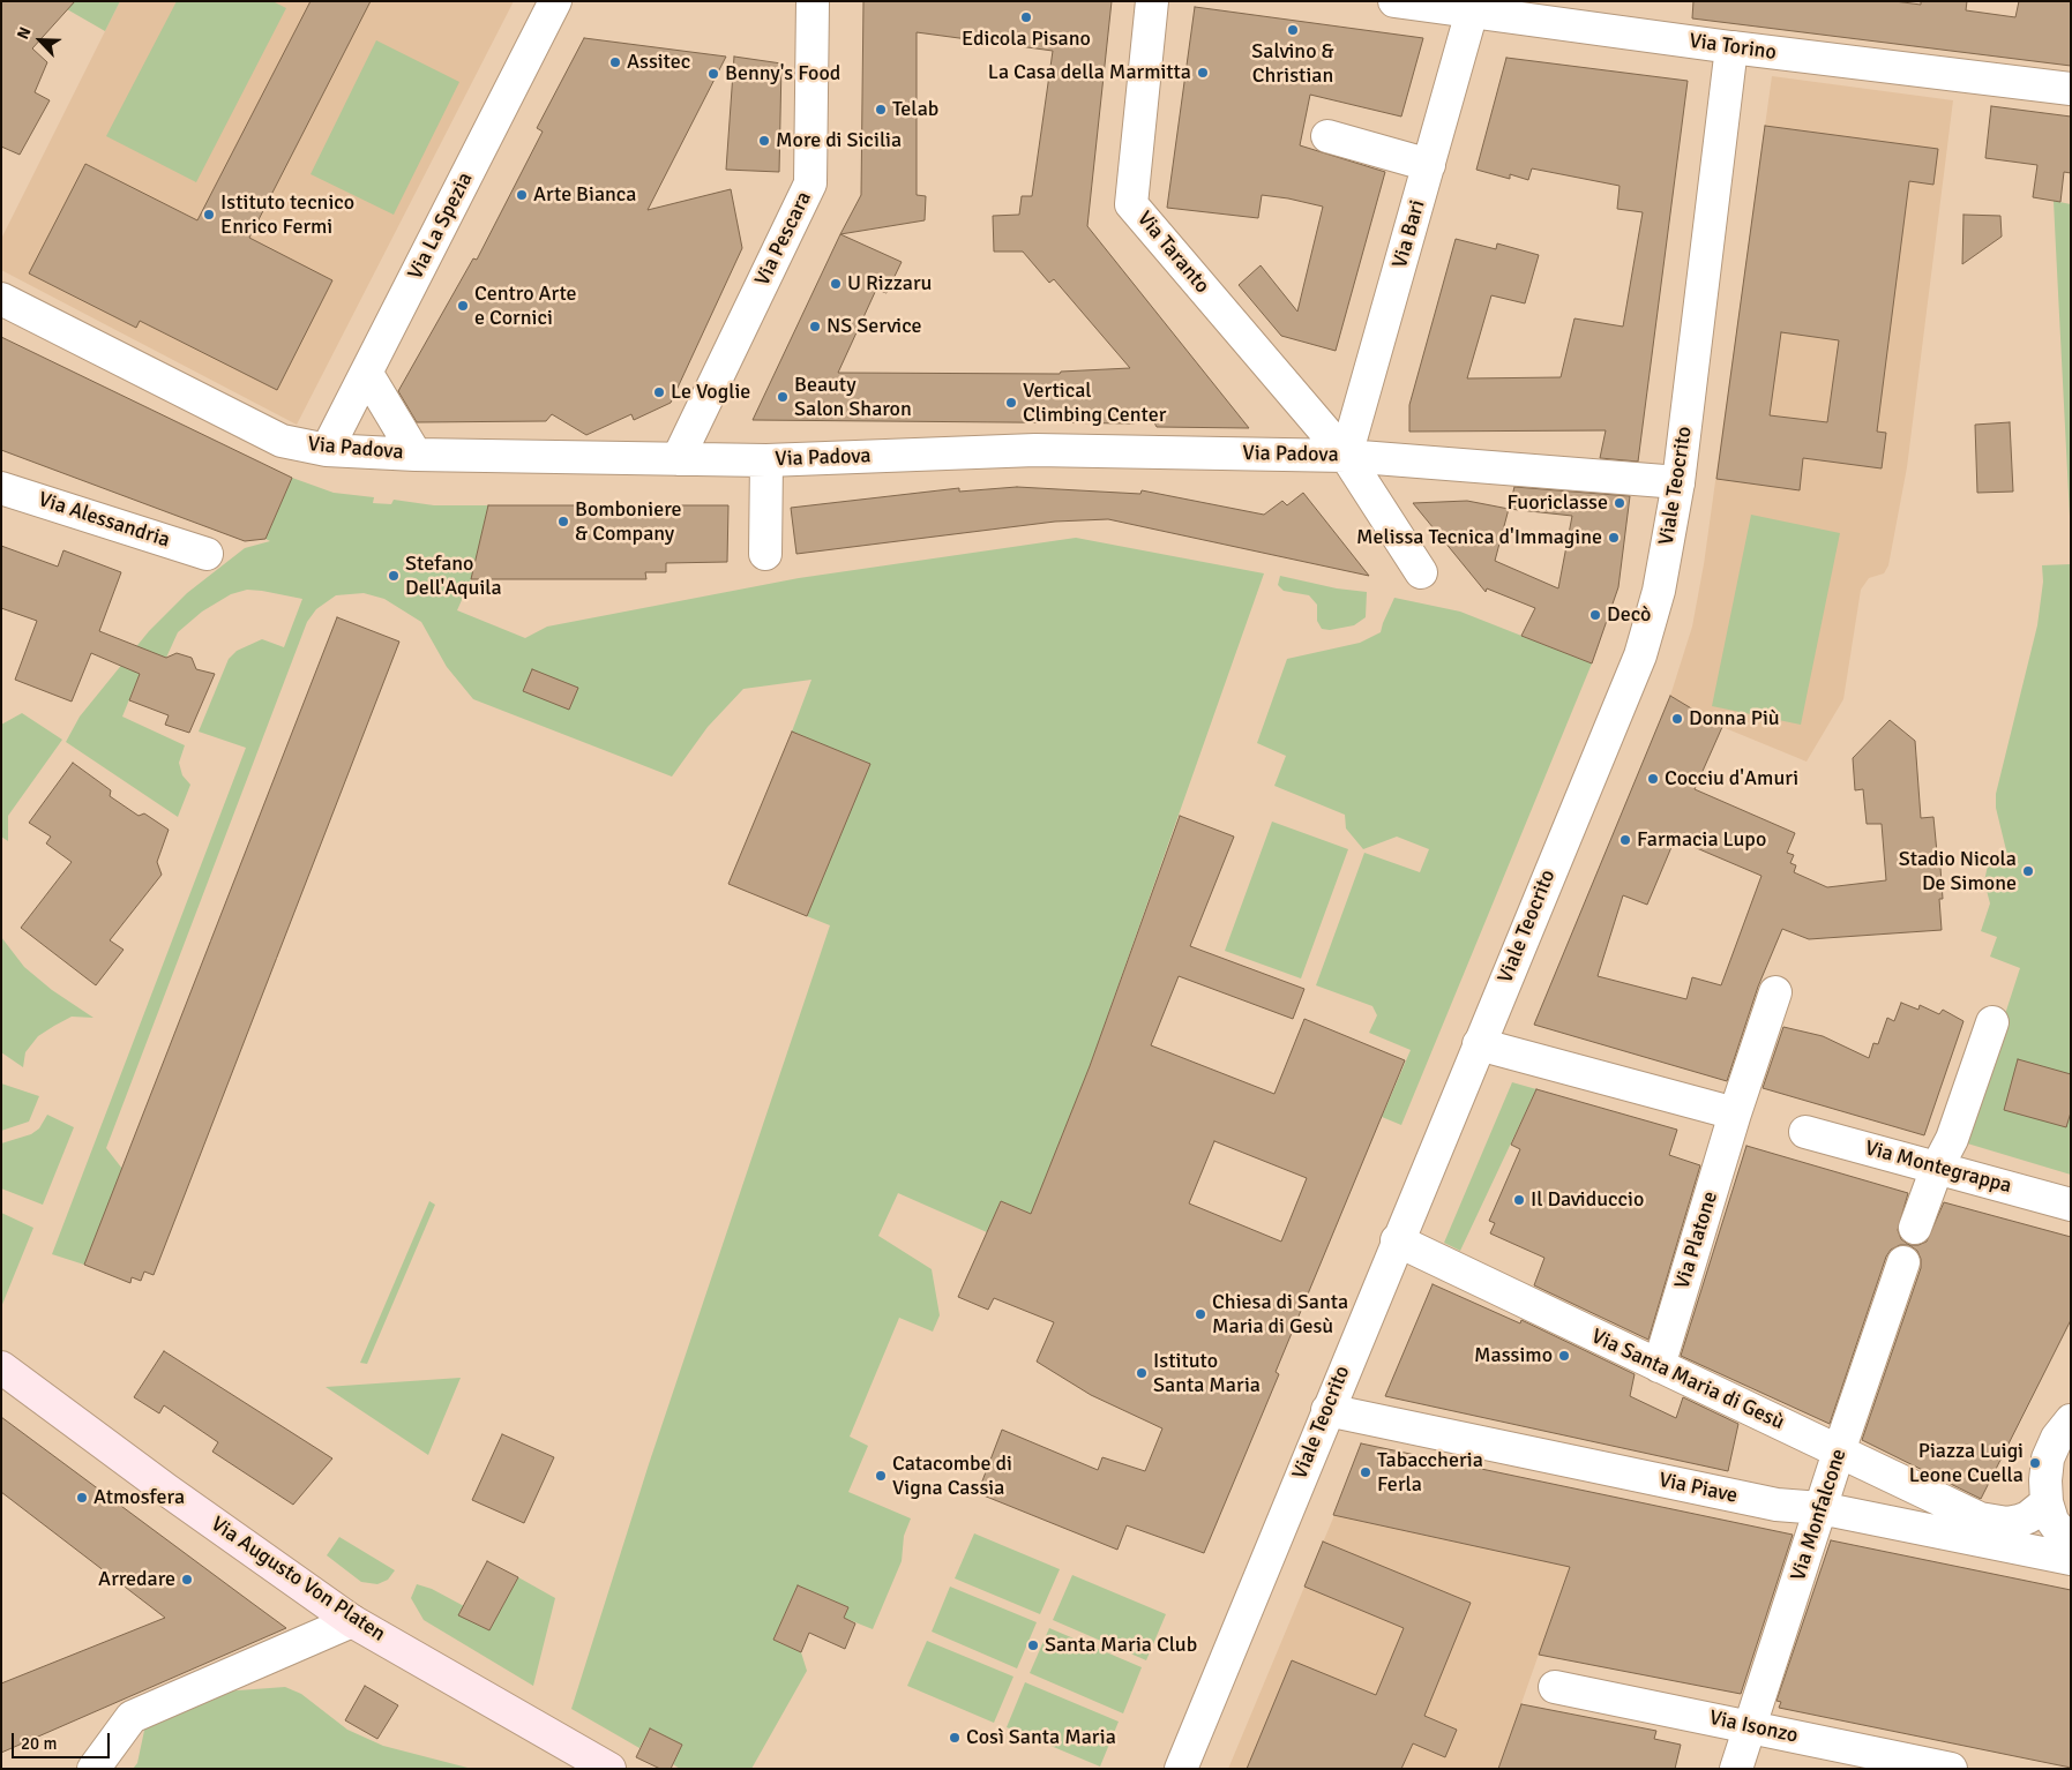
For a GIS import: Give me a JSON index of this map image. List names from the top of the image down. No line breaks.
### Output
{"streets":{"main road":["Via Augusto Von Platen"],"street":["Via Torino","Via La Spezia","Via Bari","Via Pescara","Via Taranto","Via Padova","Viale Teocrito","Via Alessandria","Via Montegrappa","Via Platone","Via Santa Maria di Gesù","Via Piave","Via Monfalcone","Via Isonzo"]},"crossings":[["Via Torino","Via Bari"],["Via Torino","Viale Teocrito"],["Via La Spezia","Via Padova"],["Via Bari","Via Taranto"],["Via Bari","Via Padova"],["Via Pescara","Via Padova"],["Via Taranto","Via Padova"],["Via Padova","Viale Teocrito"],["Viale Teocrito","Via Santa Maria di Gesù"],["Viale Teocrito","Via Piave"],["Via Platone","Via Santa Maria di Gesù"],["Via Santa Maria di Gesù","Via Monfalcone"],["Via Piave","Via Monfalcone"],["Via Monfalcone","Via Isonzo"]],"places":["Edicola Pisano","Salvino & Christian","Assitec","La Casa della Marmitta","Benny's Food","Telab","More di Sicilia","Arte Bianca","Istituto tecnico Enrico Fermi","U Rizzaru","Centro Arte e Cornici","NS Service","Le Voglie","Beauty Salon Sharon","Vertical Climbing Center","Fuoriclasse","Bomboniere & Company","Melissa Tecnica d'Immagine","Stefano Dell'Aquila","Decò","Donna Più","Cocciu d'Amuri","Farmacia Lupo","Stadio Nicola De Simone","Il Daviduccio","Chiesa di Santa Maria di Gesù","Massimo","Istituto Santa Maria","Piazza Luigi Leone Cuella","Tabaccheria Ferla","Catacombe di Vigna Cassia","Atmosfera","Arredare","Santa Maria Club","Così Santa Maria"],"scale_bar":"20 m","north":"top left"}
